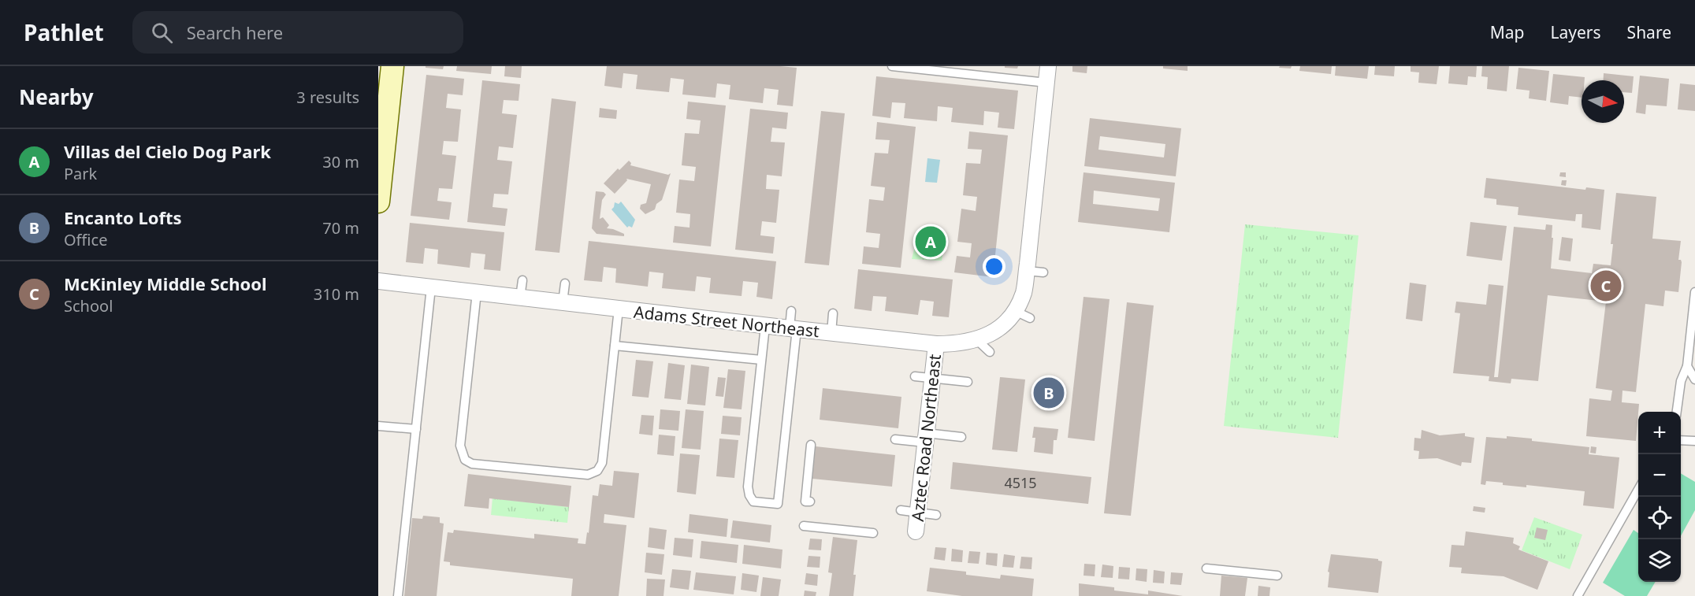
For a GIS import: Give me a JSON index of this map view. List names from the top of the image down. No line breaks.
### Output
{"streets":{"street":["Adams Street Northeast","Aztec Road Northeast"]},"crossings":[["Adams Street Northeast","Aztec Road Northeast"]],"house_numbers":["4515"],"north":"right","page":{"header":"Pathlet","search":"Search here","nav":["Map","Layers","Share"],"heading":["Nearby","3 results"],"list":[{"mark":"A","name":"Villas del Cielo Dog Park","note":"Park","value":"30 m"},{"mark":"B","name":"Encanto Lofts","note":"Office","value":"70 m"},{"mark":"C","name":"McKinley Middle School","note":"School","value":"310 m"}],"pins":["A","C","B"],"map_buttons":["+","−"]}}
